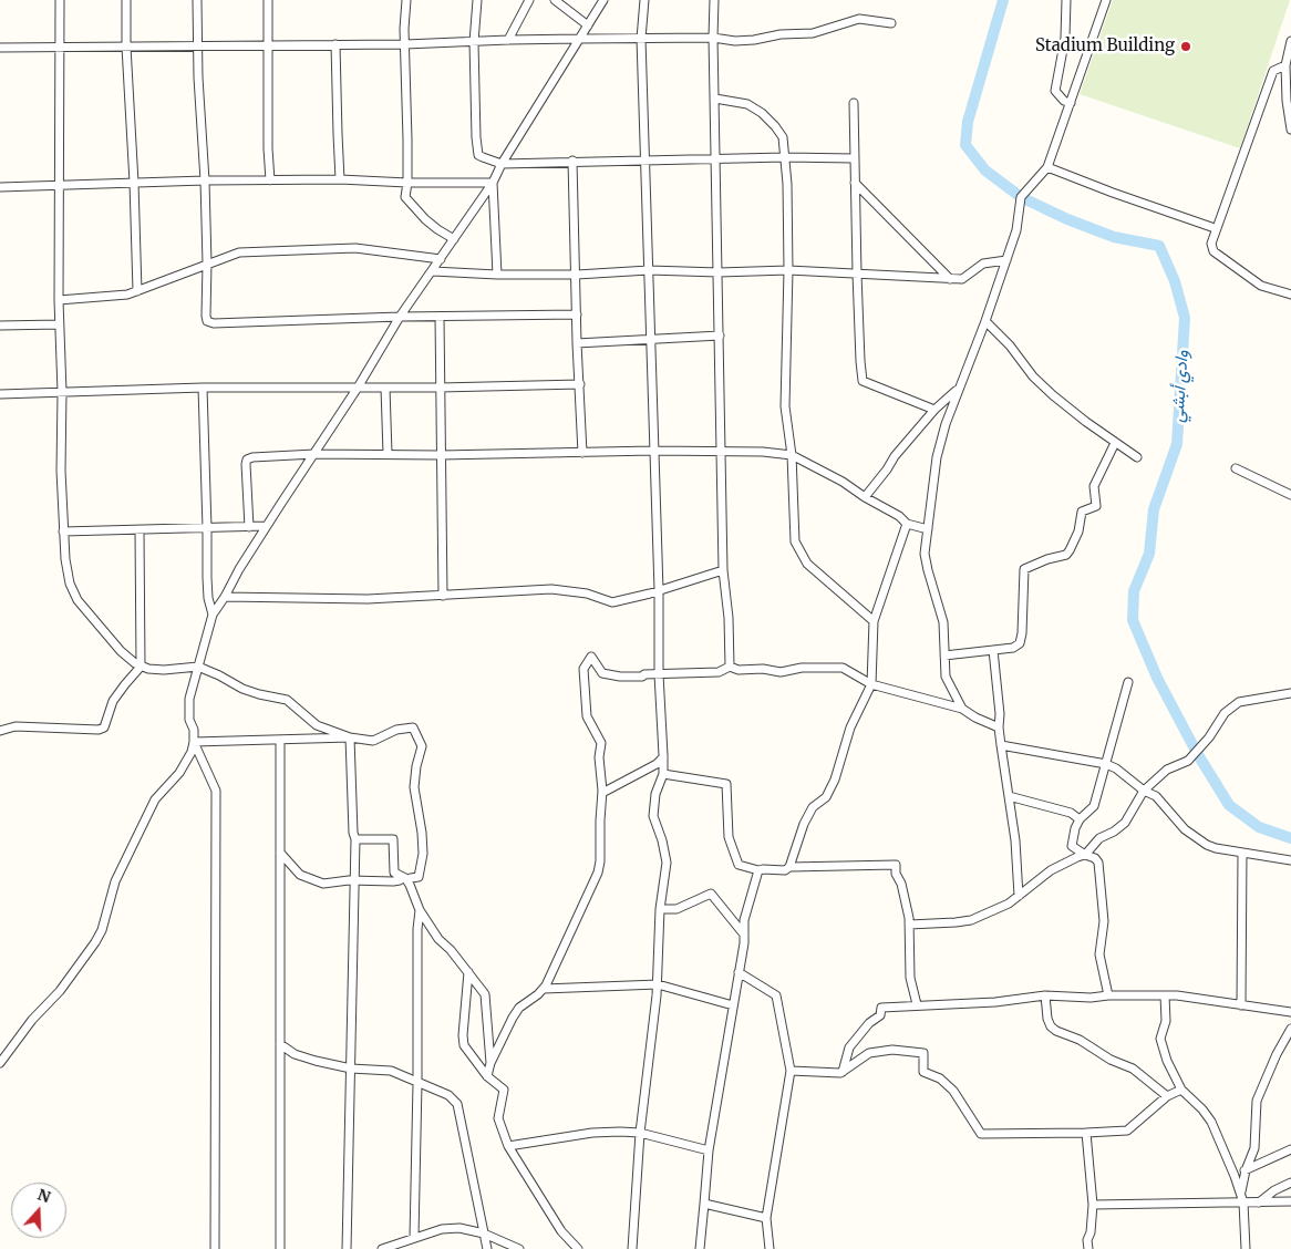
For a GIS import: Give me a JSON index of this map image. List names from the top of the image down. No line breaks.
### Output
{"water":["وادي أبشي"],"places":["Stadium Building"],"north":"top"}
